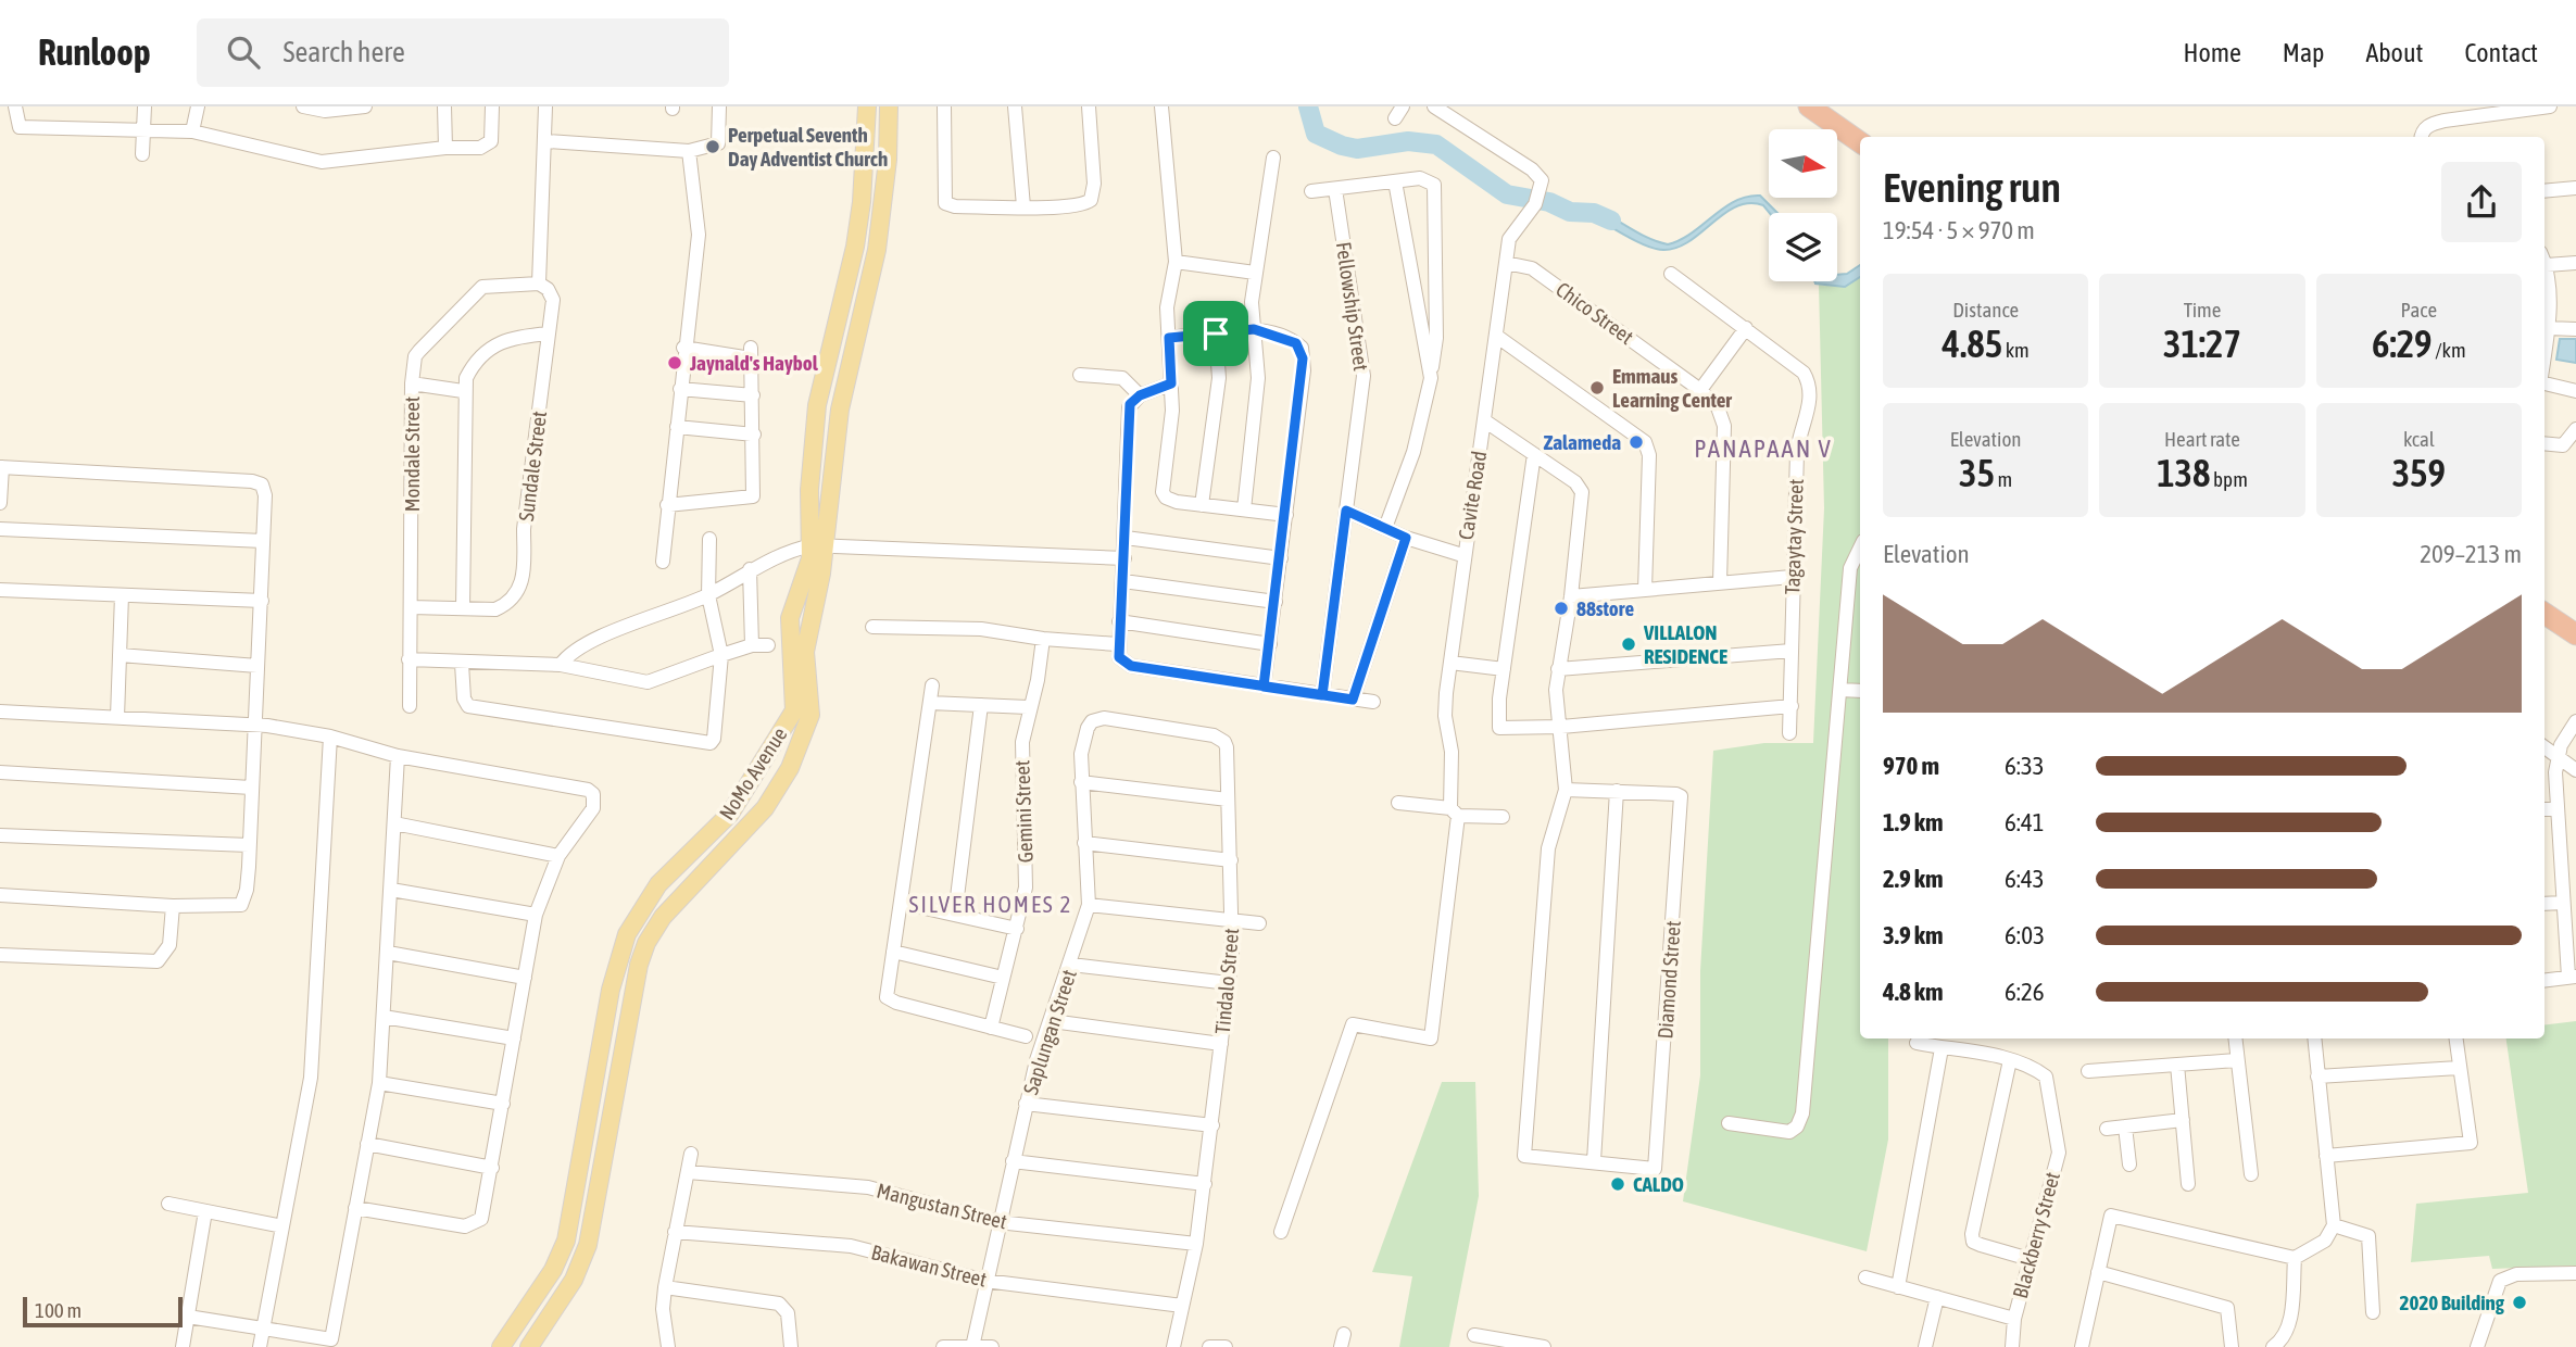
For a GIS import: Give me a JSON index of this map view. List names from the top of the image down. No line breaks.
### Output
{"streets":{"main road":["NoMo Avenue"],"street":["Fellowship Street","Chico Street","Mondale Street","Sundale Street","Cavite Road","Tagaytay Street","Gemini Street","Diamond Street","Tindalo Street","Saplungan Street","Mangustan Street","Blackberry Street","Bakawan Street"]},"crossings":[["Chico Street","Cavite Road"],["Mondale Street","Sundale Street"],["Tindalo Street","Saplungan Street"],["Tindalo Street","Mangustan Street"],["Tindalo Street","Bakawan Street"],["Saplungan Street","Mangustan Street"],["Saplungan Street","Bakawan Street"]],"districts":["PANAPAAN V","SILVER HOMES 2"],"places":["Perpetual Seventh Day Adventist Church","Jaynald's Haybol","Emmaus Learning Center","Zalameda","88store","VILLALON RESIDENCE","CALDO","2020 Building"],"scale_bar":"100 m","north":"right","page":{"header":"Runloop","search":"Search here","nav":["Home","Map","About","Contact"],"heading":["Evening run","19:54 · 5 × 970 m"],"stats":[["Distance","4.85 km"],["Time","31:27"],["Pace","6:29 /km"],["Elevation","35 m"],["Heart rate","138 bpm"],["kcal","359"]],"chart":["Elevation","209–213 m"],"list":[{"name":"970 m","note":"6:33"},{"name":"1.9 km","note":"6:41"},{"name":"2.9 km","note":"6:43"},{"name":"3.9 km","note":"6:03"},{"name":"4.8 km","note":"6:26"}],"scale":"100 m"}}
